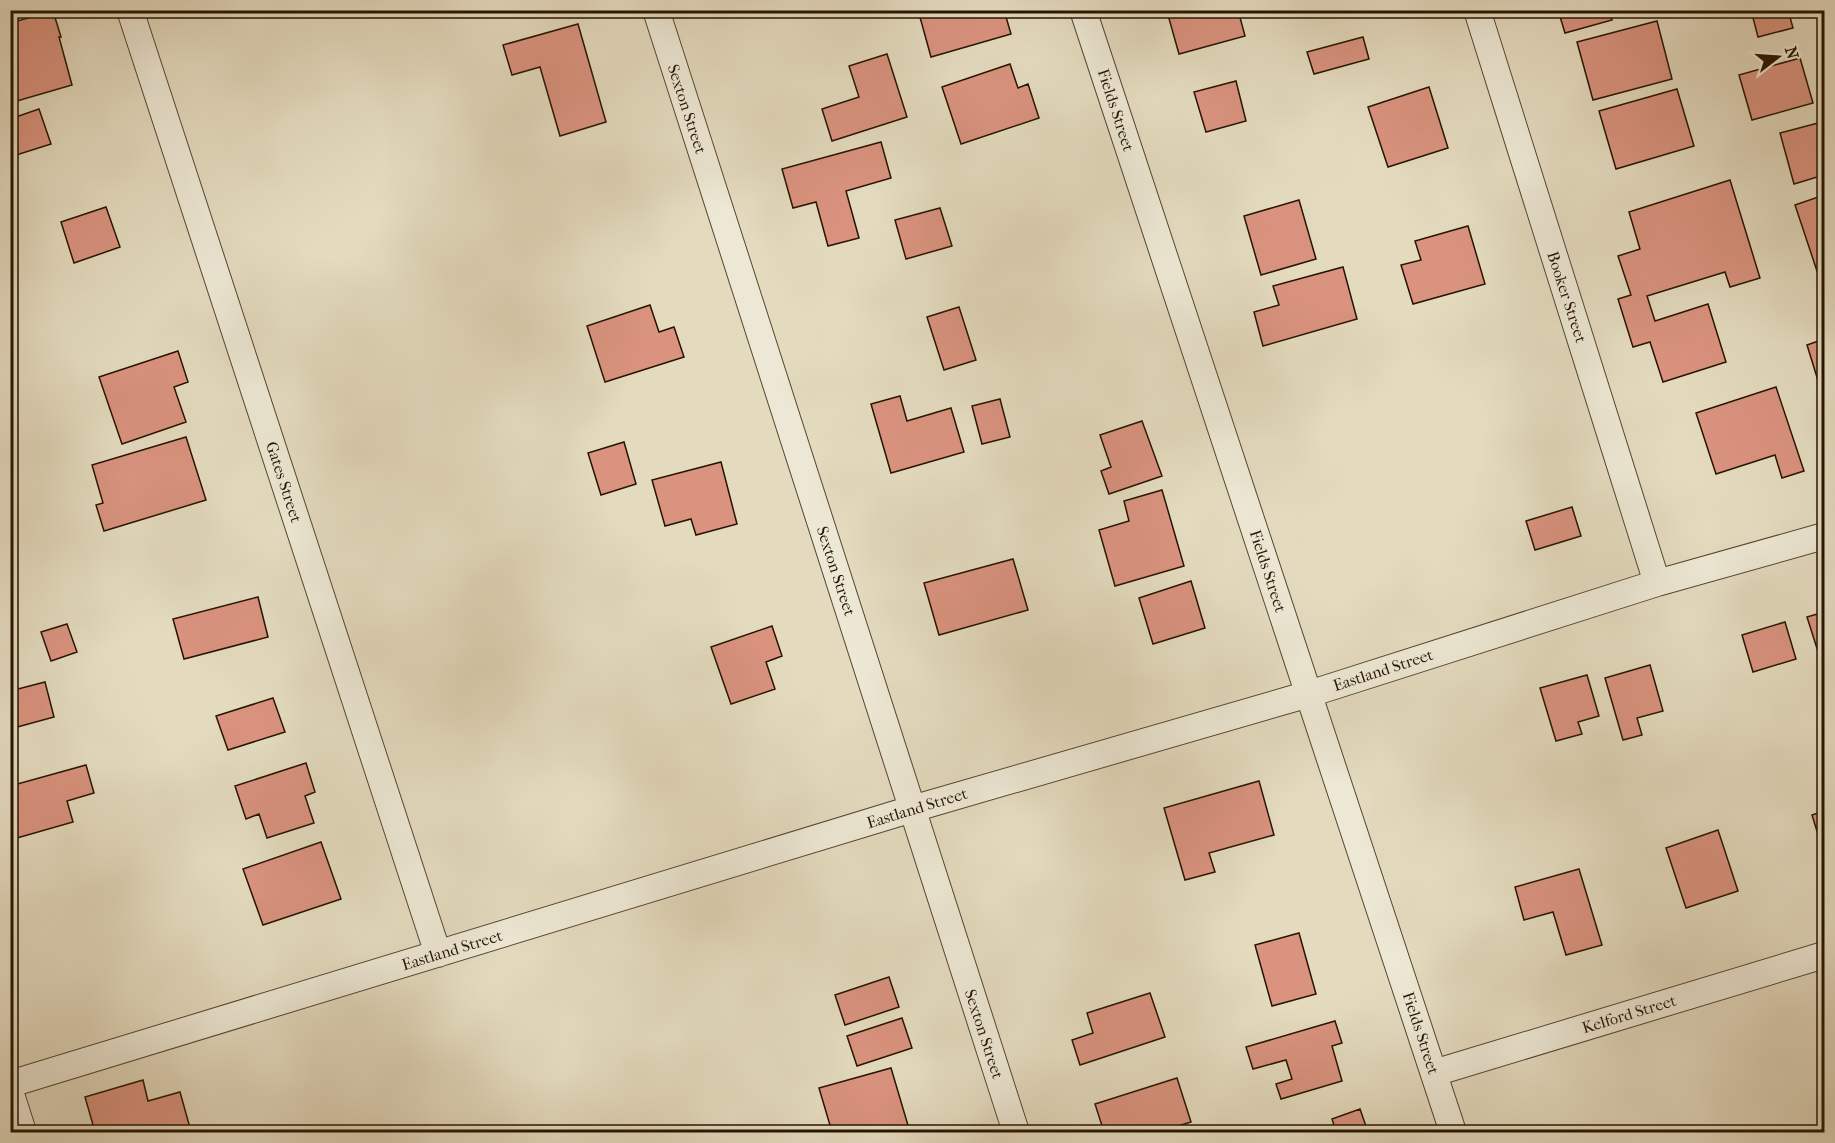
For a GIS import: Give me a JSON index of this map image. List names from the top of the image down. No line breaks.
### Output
{"streets":{"street":["Sexton Street","Fields Street","Booker Street","Gates Street","Eastland Street","Kelford Street"]},"crossings":[["Sexton Street","Eastland Street"],["Fields Street","Eastland Street"],["Fields Street","Kelford Street"],["Booker Street","Eastland Street"],["Gates Street","Eastland Street"]],"north":"right"}
